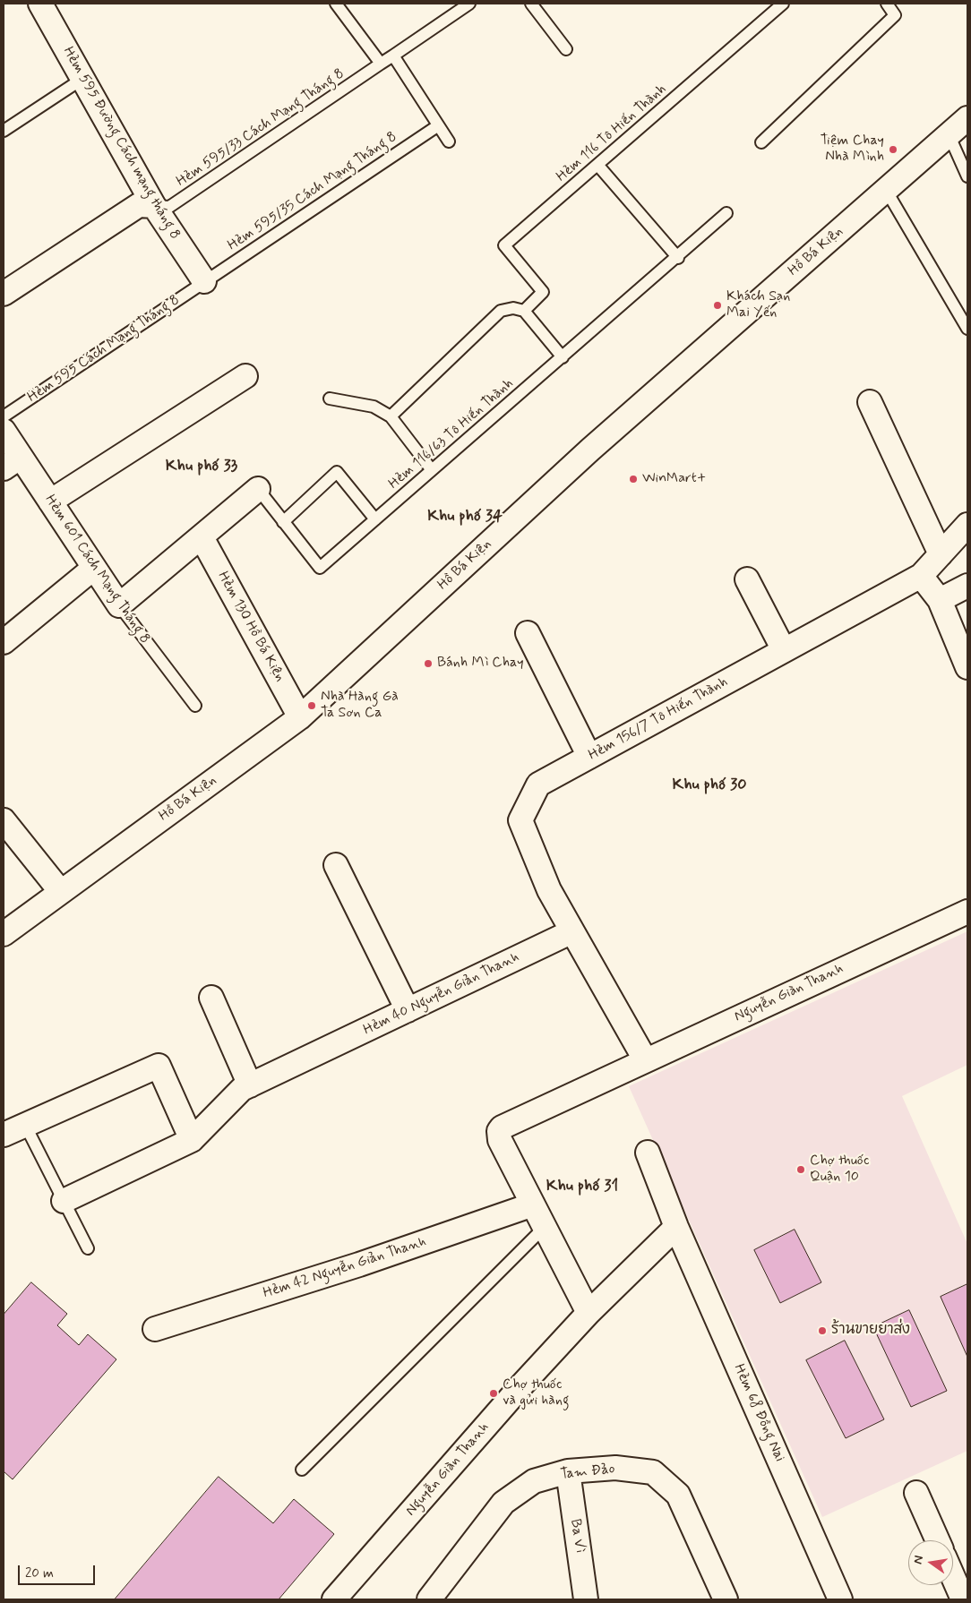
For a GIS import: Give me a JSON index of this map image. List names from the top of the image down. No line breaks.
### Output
{"streets":{"street":["Hẻm 595 Đường Cách mạng tháng 8","Hồ Bá Kiện","Hẻm 601 Cách Mạng Tháng 8","Hẻm 130 Hồ Bá Kiện","Hẻm 156/7 Tô Hiến Thành","Nguyễn Giàn Thanh","Hẻm 40 Nguyễn Giản Thanh","Hẻm 42 Nguyễn Giản Thanh","Hẻm 68 Đồng Nai","Tam Đảo","Ba Vì"],"lane":["Hẻm 595/33 Cách Mạng Tháng 8","Hẻm 116 Tô Hiến Thành","Hẻm 595/35 Cách Mạng Tháng 8","Hẻm 595 Cách Mạng Tháng 8","Hẻm 116/63 Tô Hiến Thành"]},"crossings":[["Hẻm 595/33 Cách Mạng Tháng 8","Hẻm 595 Đường Cách mạng tháng 8"],["Hẻm 595 Đường Cách mạng tháng 8","Hẻm 595/35 Cách Mạng Tháng 8"],["Hẻm 595 Đường Cách mạng tháng 8","Hẻm 595 Cách Mạng Tháng 8"],["Hẻm 595/35 Cách Mạng Tháng 8","Hẻm 595 Cách Mạng Tháng 8"],["Hồ Bá Kiện","Hẻm 130 Hồ Bá Kiện"],["Hẻm 156/7 Tô Hiến Thành","Hẻm 40 Nguyễn Giản Thanh"],["Nguyễn Giàn Thanh","Hẻm 42 Nguyễn Giản Thanh"],["Nguyễn Giàn Thanh","Hẻm 68 Đồng Nai"],["Tam Đảo","Ba Vì"]],"districts":["Khu phố 33","Khu phố 34","Khu phố 30","Khu phố 31"],"places":["Tiệm Chay Nhà Mình","Khách Sạn Mai Yến","WinMart+","Bánh Mì Chay","Nhà Hàng Gà Ta Sơn Ca","Chợ thuốc Quận 10","ร้านขายยาส่ง","Chợ thuốc và gửi hàng"],"scale_bar":"20 m","north":"left"}
